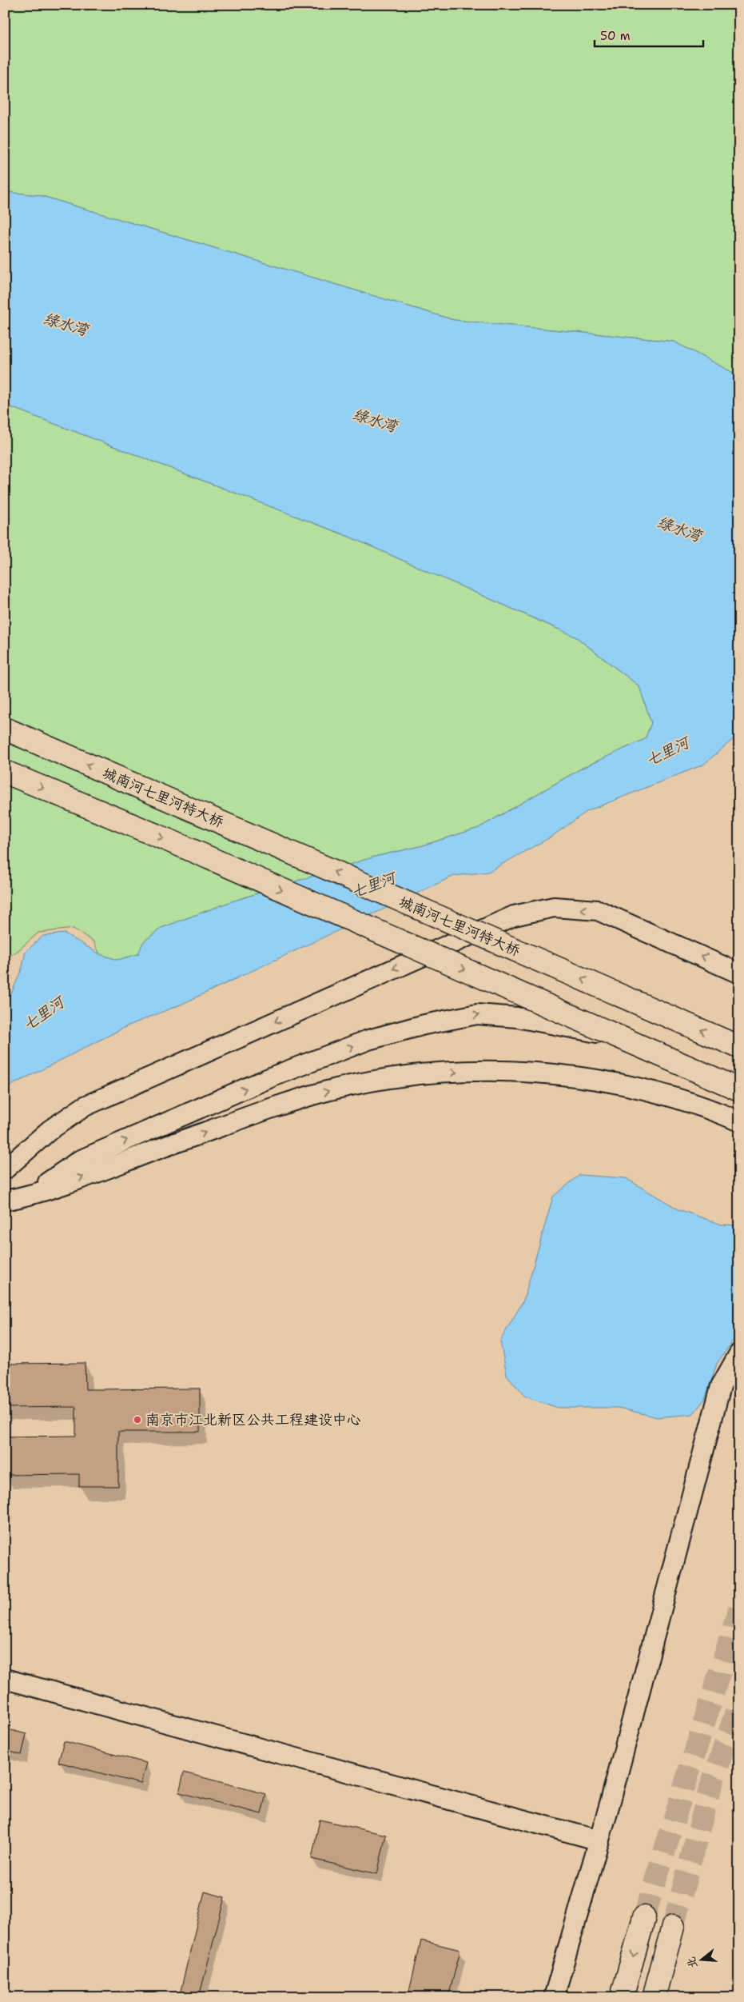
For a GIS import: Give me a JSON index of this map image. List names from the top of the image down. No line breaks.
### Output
{"streets":{"main road":["城南河七里河特大桥"]},"water":["绿水湾","七里河"],"places":["南京市江北新区公共工程建设中心"],"scale_bar":"50 m","north":"left"}
